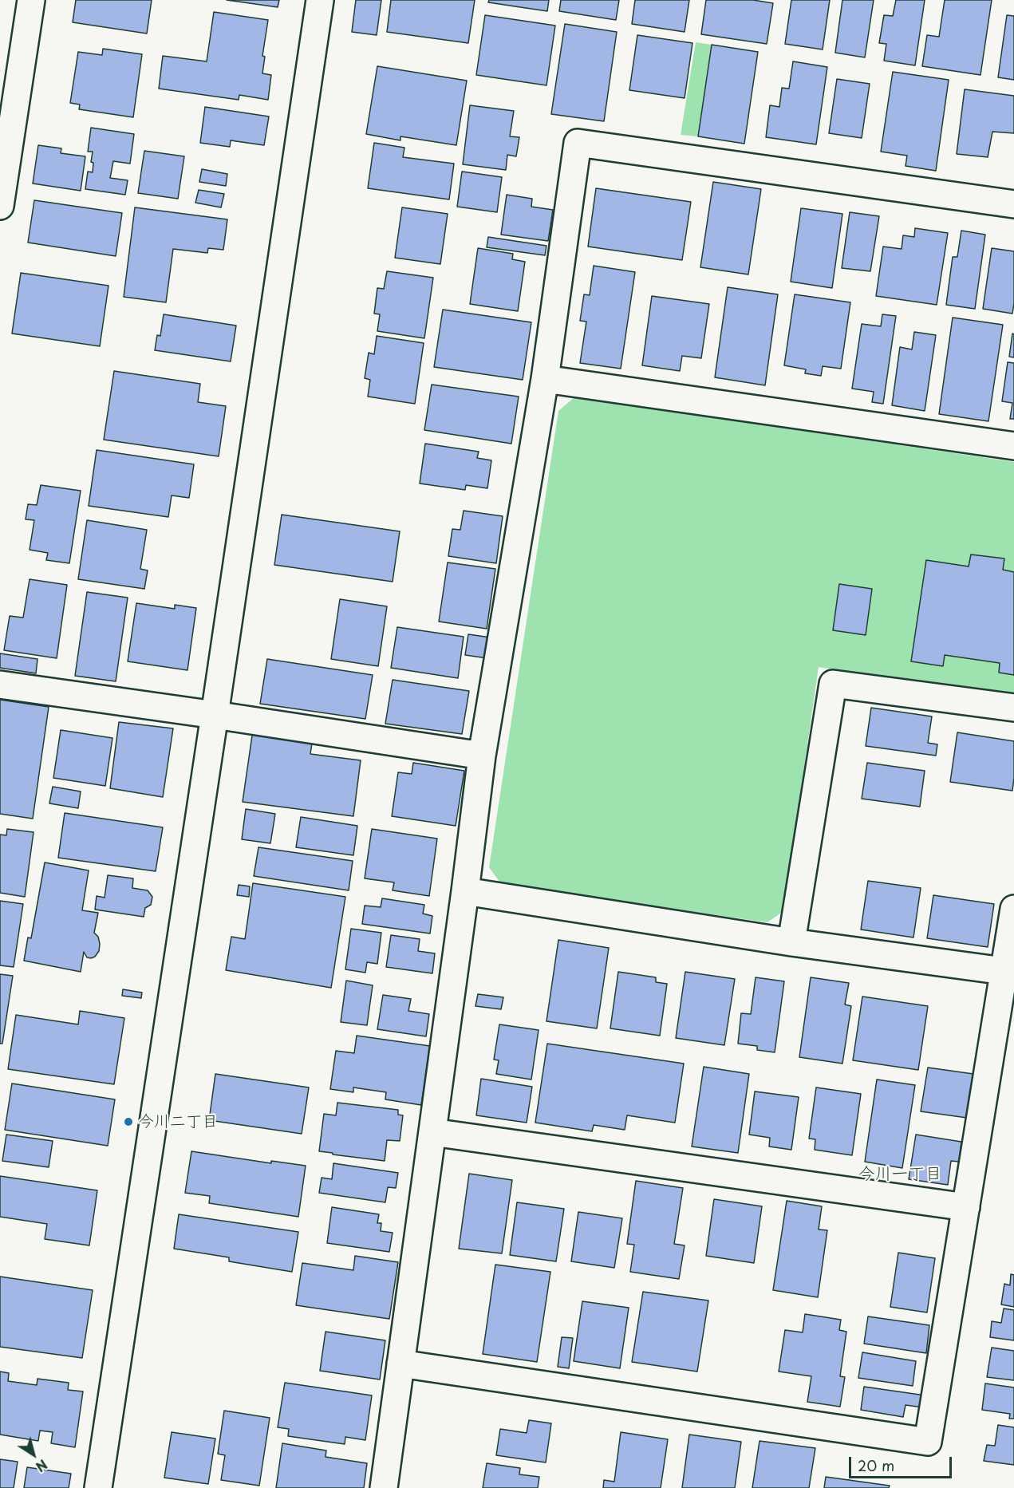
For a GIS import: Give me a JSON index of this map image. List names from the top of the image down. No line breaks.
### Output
{"districts":["今川一丁目"],"places":["今川二丁目"],"scale_bar":"20 m","north":"bottom right"}
